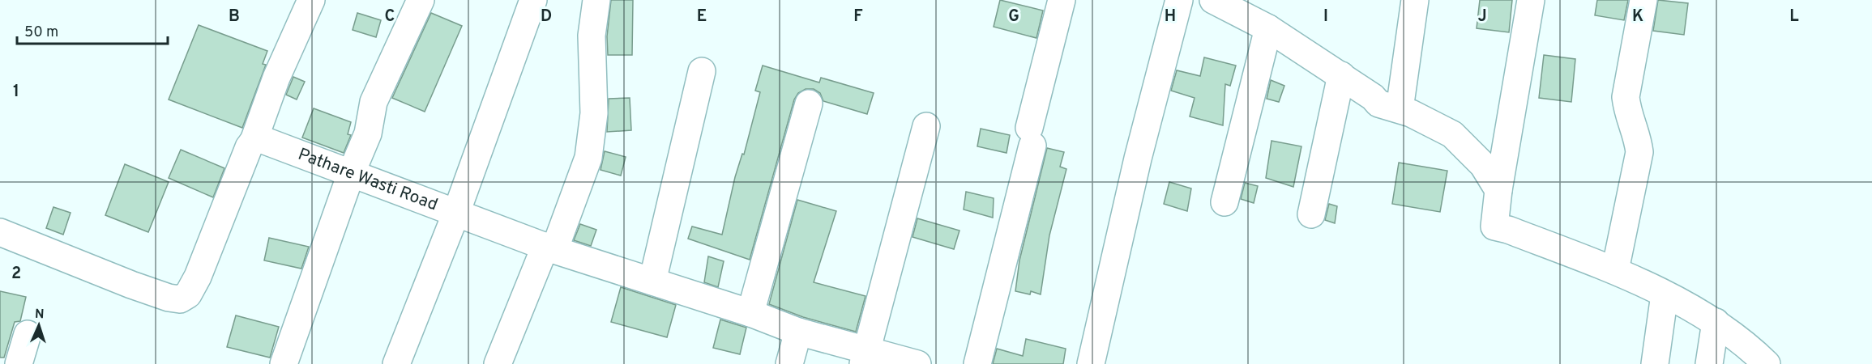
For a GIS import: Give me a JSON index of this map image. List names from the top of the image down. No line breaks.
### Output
{"streets":{"street":["Pathare Wasti Road"]},"scale_bar":"50 m","north":"top","grid":{"columns":["B","C","D","E","F","G","H","I","J","K","L"],"rows":["1","2"]}}
